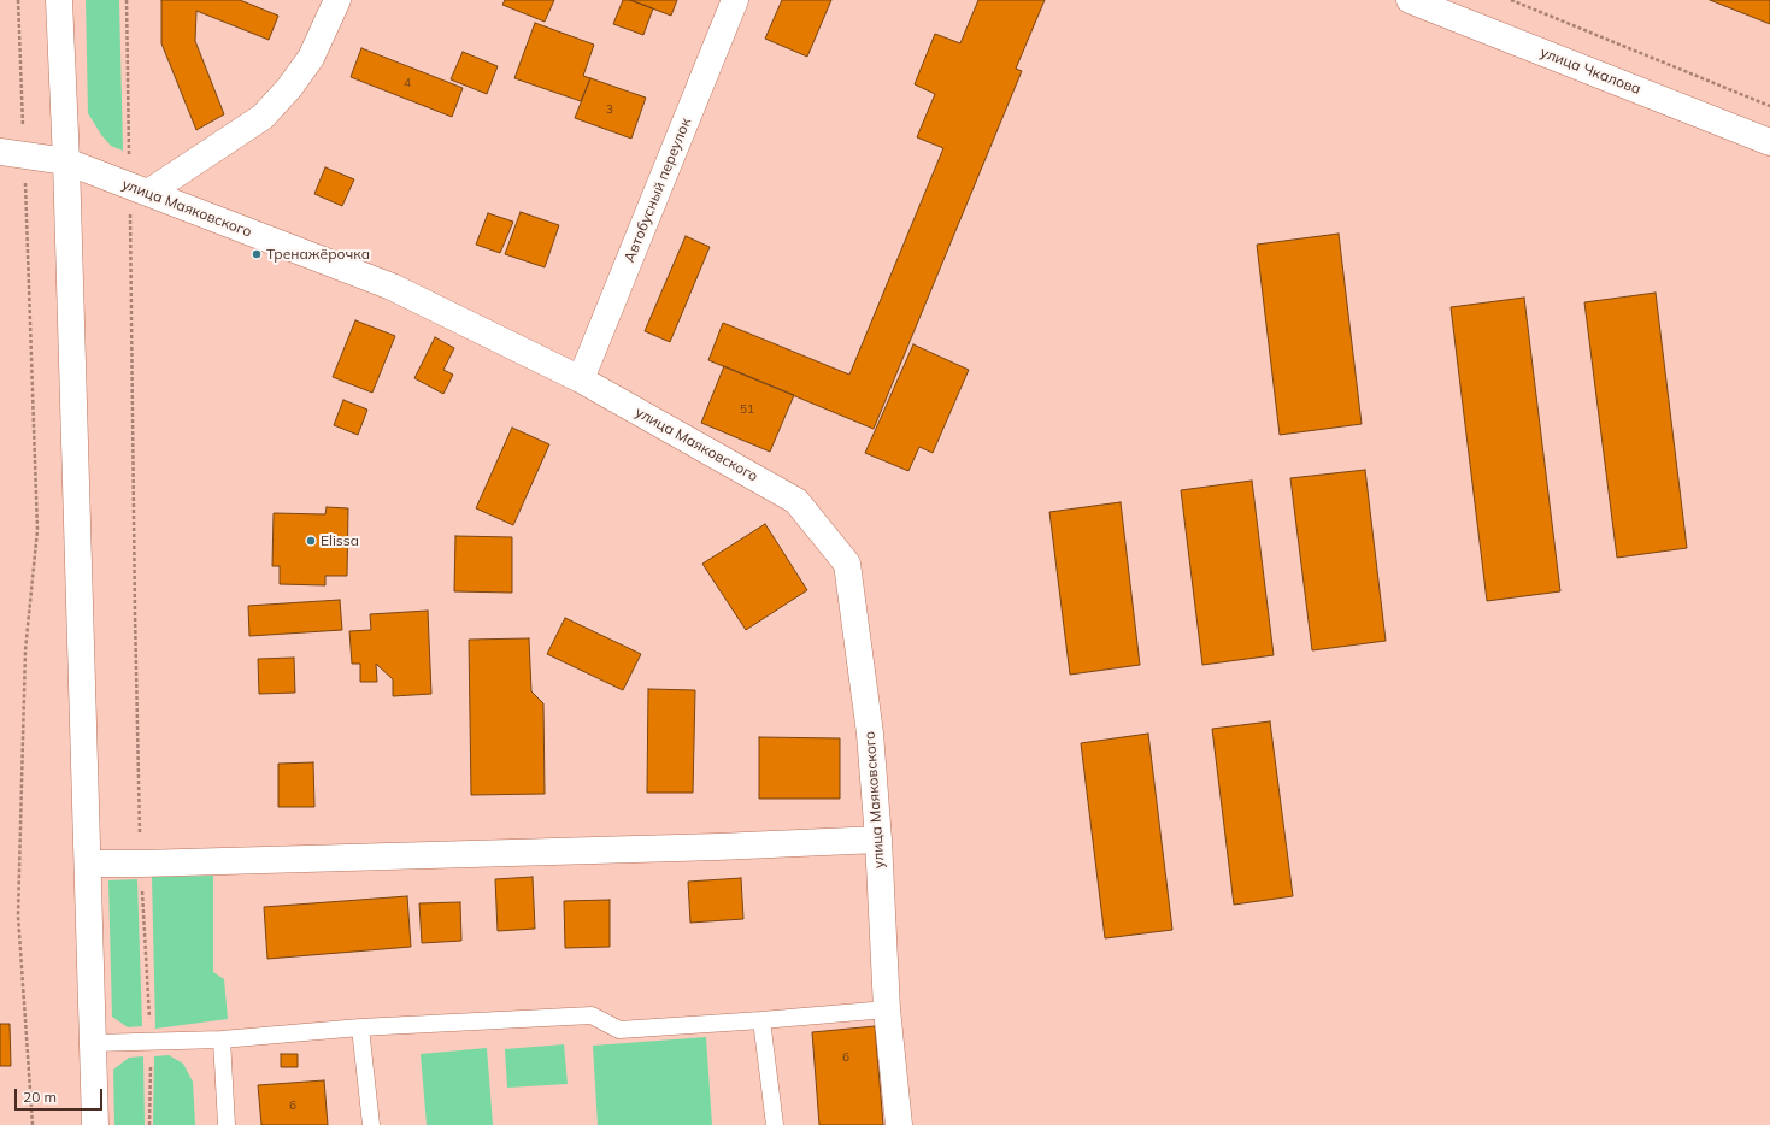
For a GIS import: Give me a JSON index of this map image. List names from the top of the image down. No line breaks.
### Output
{"streets":{"street":["улица Чкалова","Автобусный переулок","улица Маяковского"]},"crossings":[["Автобусный переулок","улица Маяковского"]],"places":["Тренажёрочка","Elissa"],"house_numbers":["4","3","51","6","6"],"scale_bar":"20 m"}
